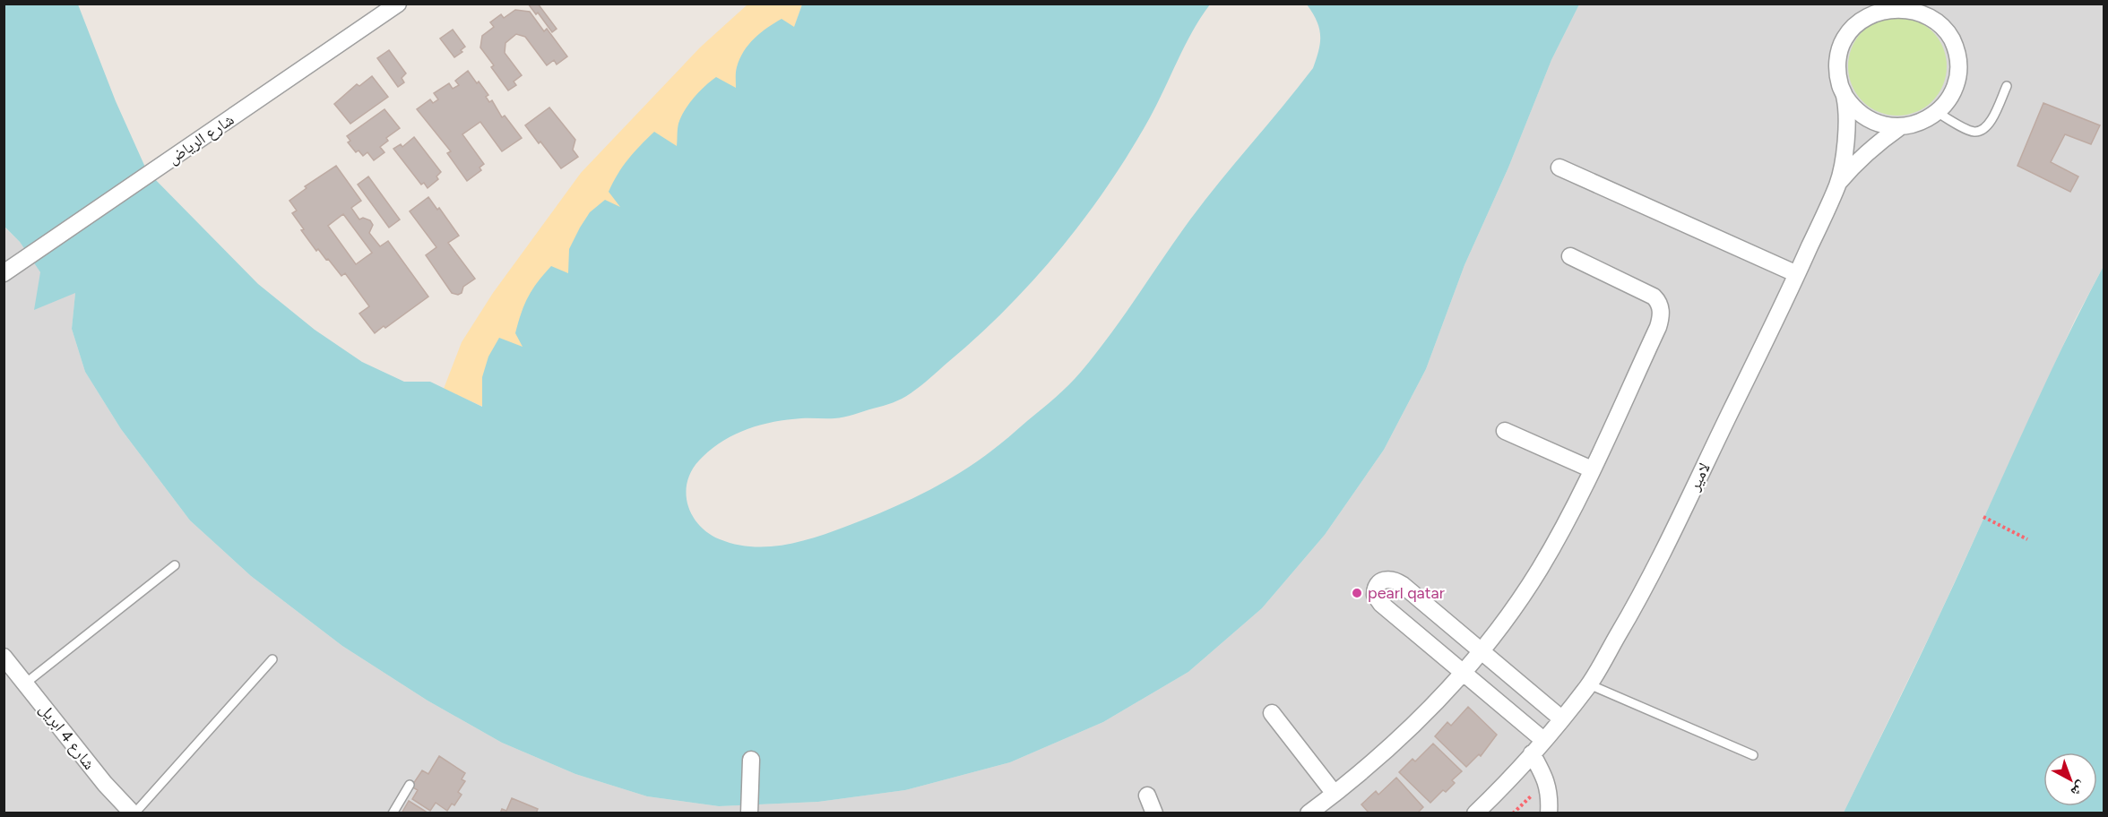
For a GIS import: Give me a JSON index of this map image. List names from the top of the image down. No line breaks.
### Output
{"streets":{"street":["شارع الرياض","لامير","شارع 4 ابريل"]},"places":["pearl qatar"],"north":"bottom right"}
